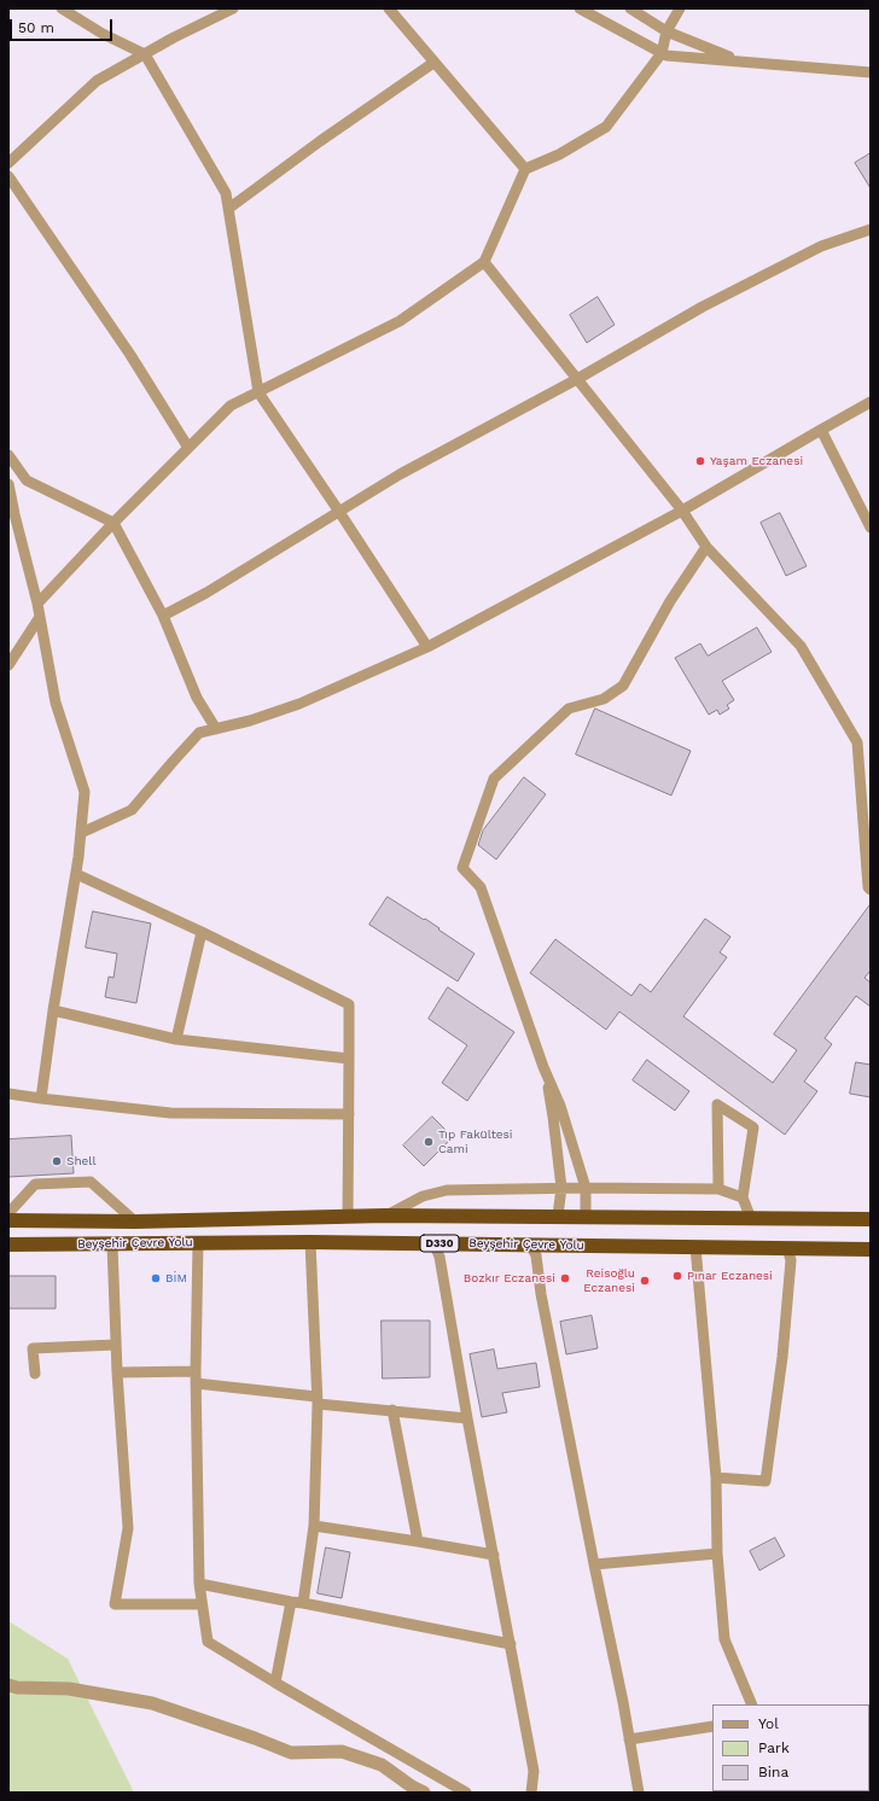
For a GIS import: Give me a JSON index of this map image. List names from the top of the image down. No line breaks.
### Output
{"streets":{"highway":["Beyşehir Çevre Yolu","D330"]},"places":["Yaşam Eczanesi","Tıp Fakültesi Cami","Shell","Pınar Eczanesi","BİM","Bozkır Eczanesi","Reisoğlu Eczanesi"],"legend":["Yol","Park","Bina"],"scale_bar":"50 m"}
